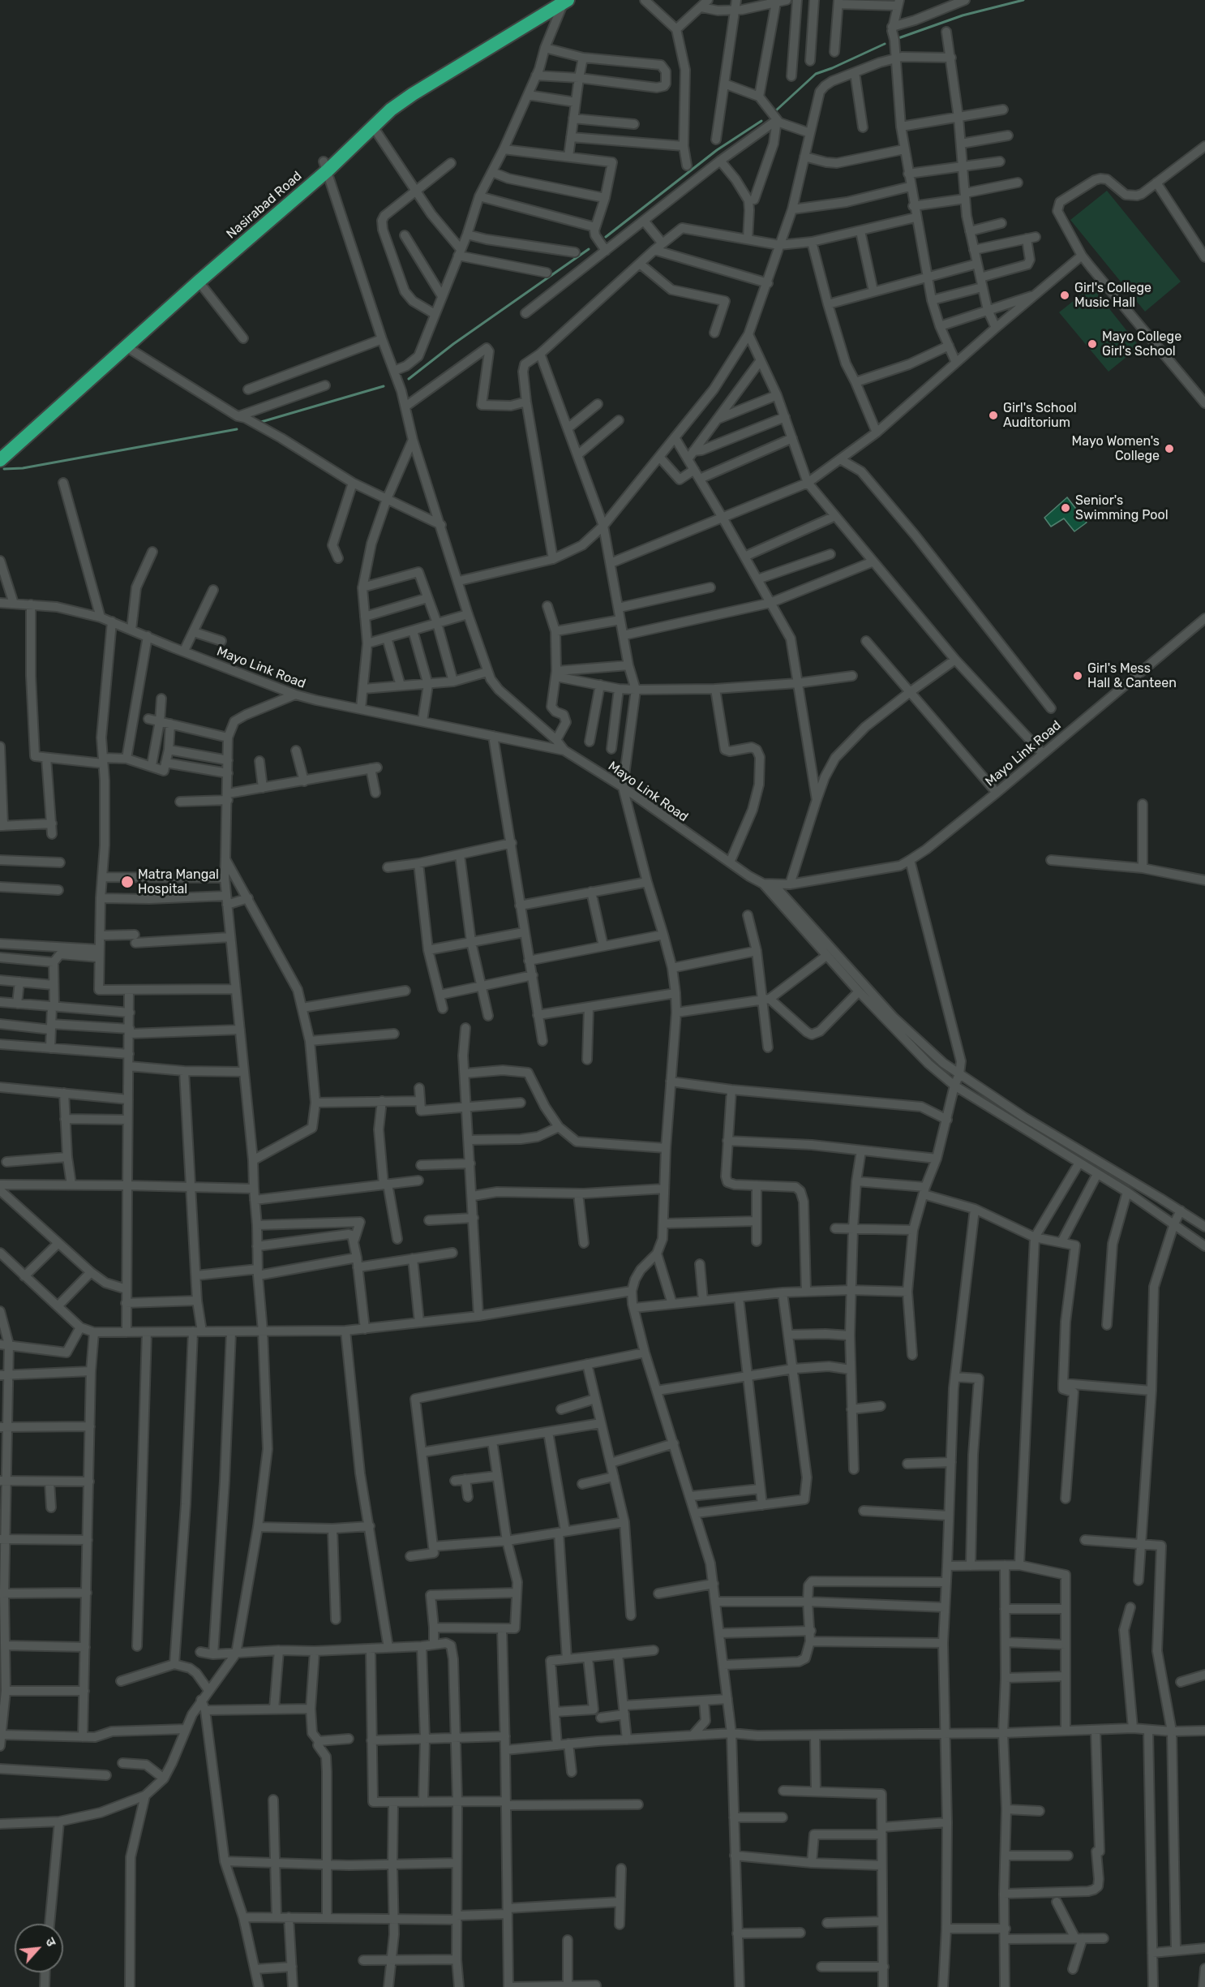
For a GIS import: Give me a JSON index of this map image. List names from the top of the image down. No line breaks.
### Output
{"streets":{"highway":["Nasirabad Road"],"street":["Mayo Link Road"]},"places":["Girl's College Music Hall","Mayo College Girl's School","Girl's School Auditorium","Mayo Women's College","Senior's Swimming Pool","Girl's Mess Hall & Canteen","Matra Mangal Hospital"],"north":"top right"}
